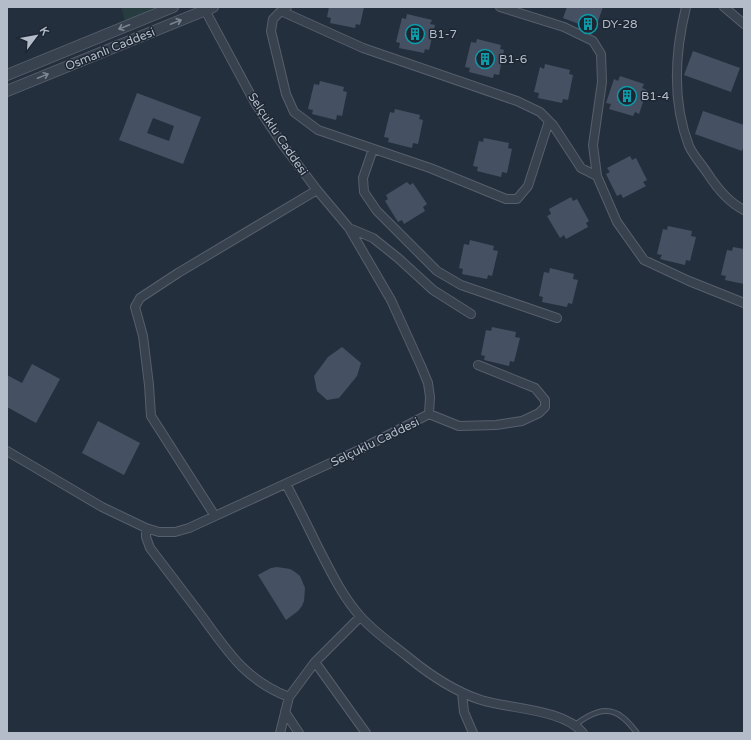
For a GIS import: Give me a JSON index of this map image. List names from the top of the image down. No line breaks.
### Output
{"streets":{"street":["Osmanlı Caddesi","Selçuklu Caddesi"]},"crossings":[["Osmanlı Caddesi","Selçuklu Caddesi"]],"places":{"building":["DY-28","B1-7","B1-6","B1-4"]},"north":"top right"}
